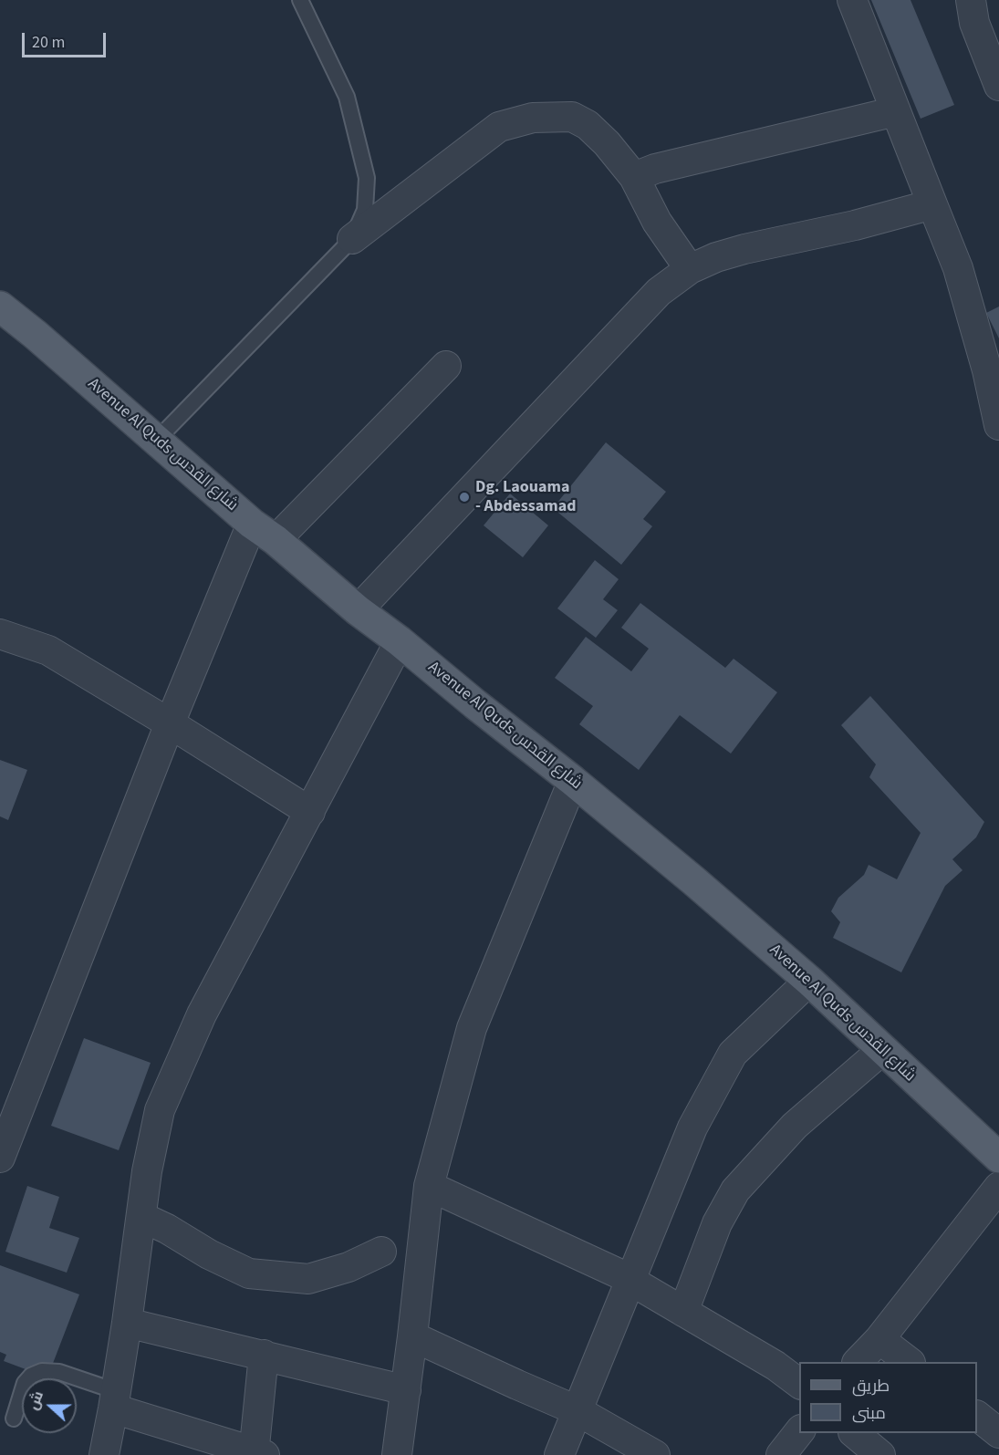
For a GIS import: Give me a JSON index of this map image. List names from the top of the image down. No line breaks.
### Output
{"streets":{"main road":["Avenue Al Quds شارع القدس"]},"places":["Dg. Laouama - Abdessamad"],"legend":["طريق","مبنى"],"scale_bar":"20 m","north":"left"}
